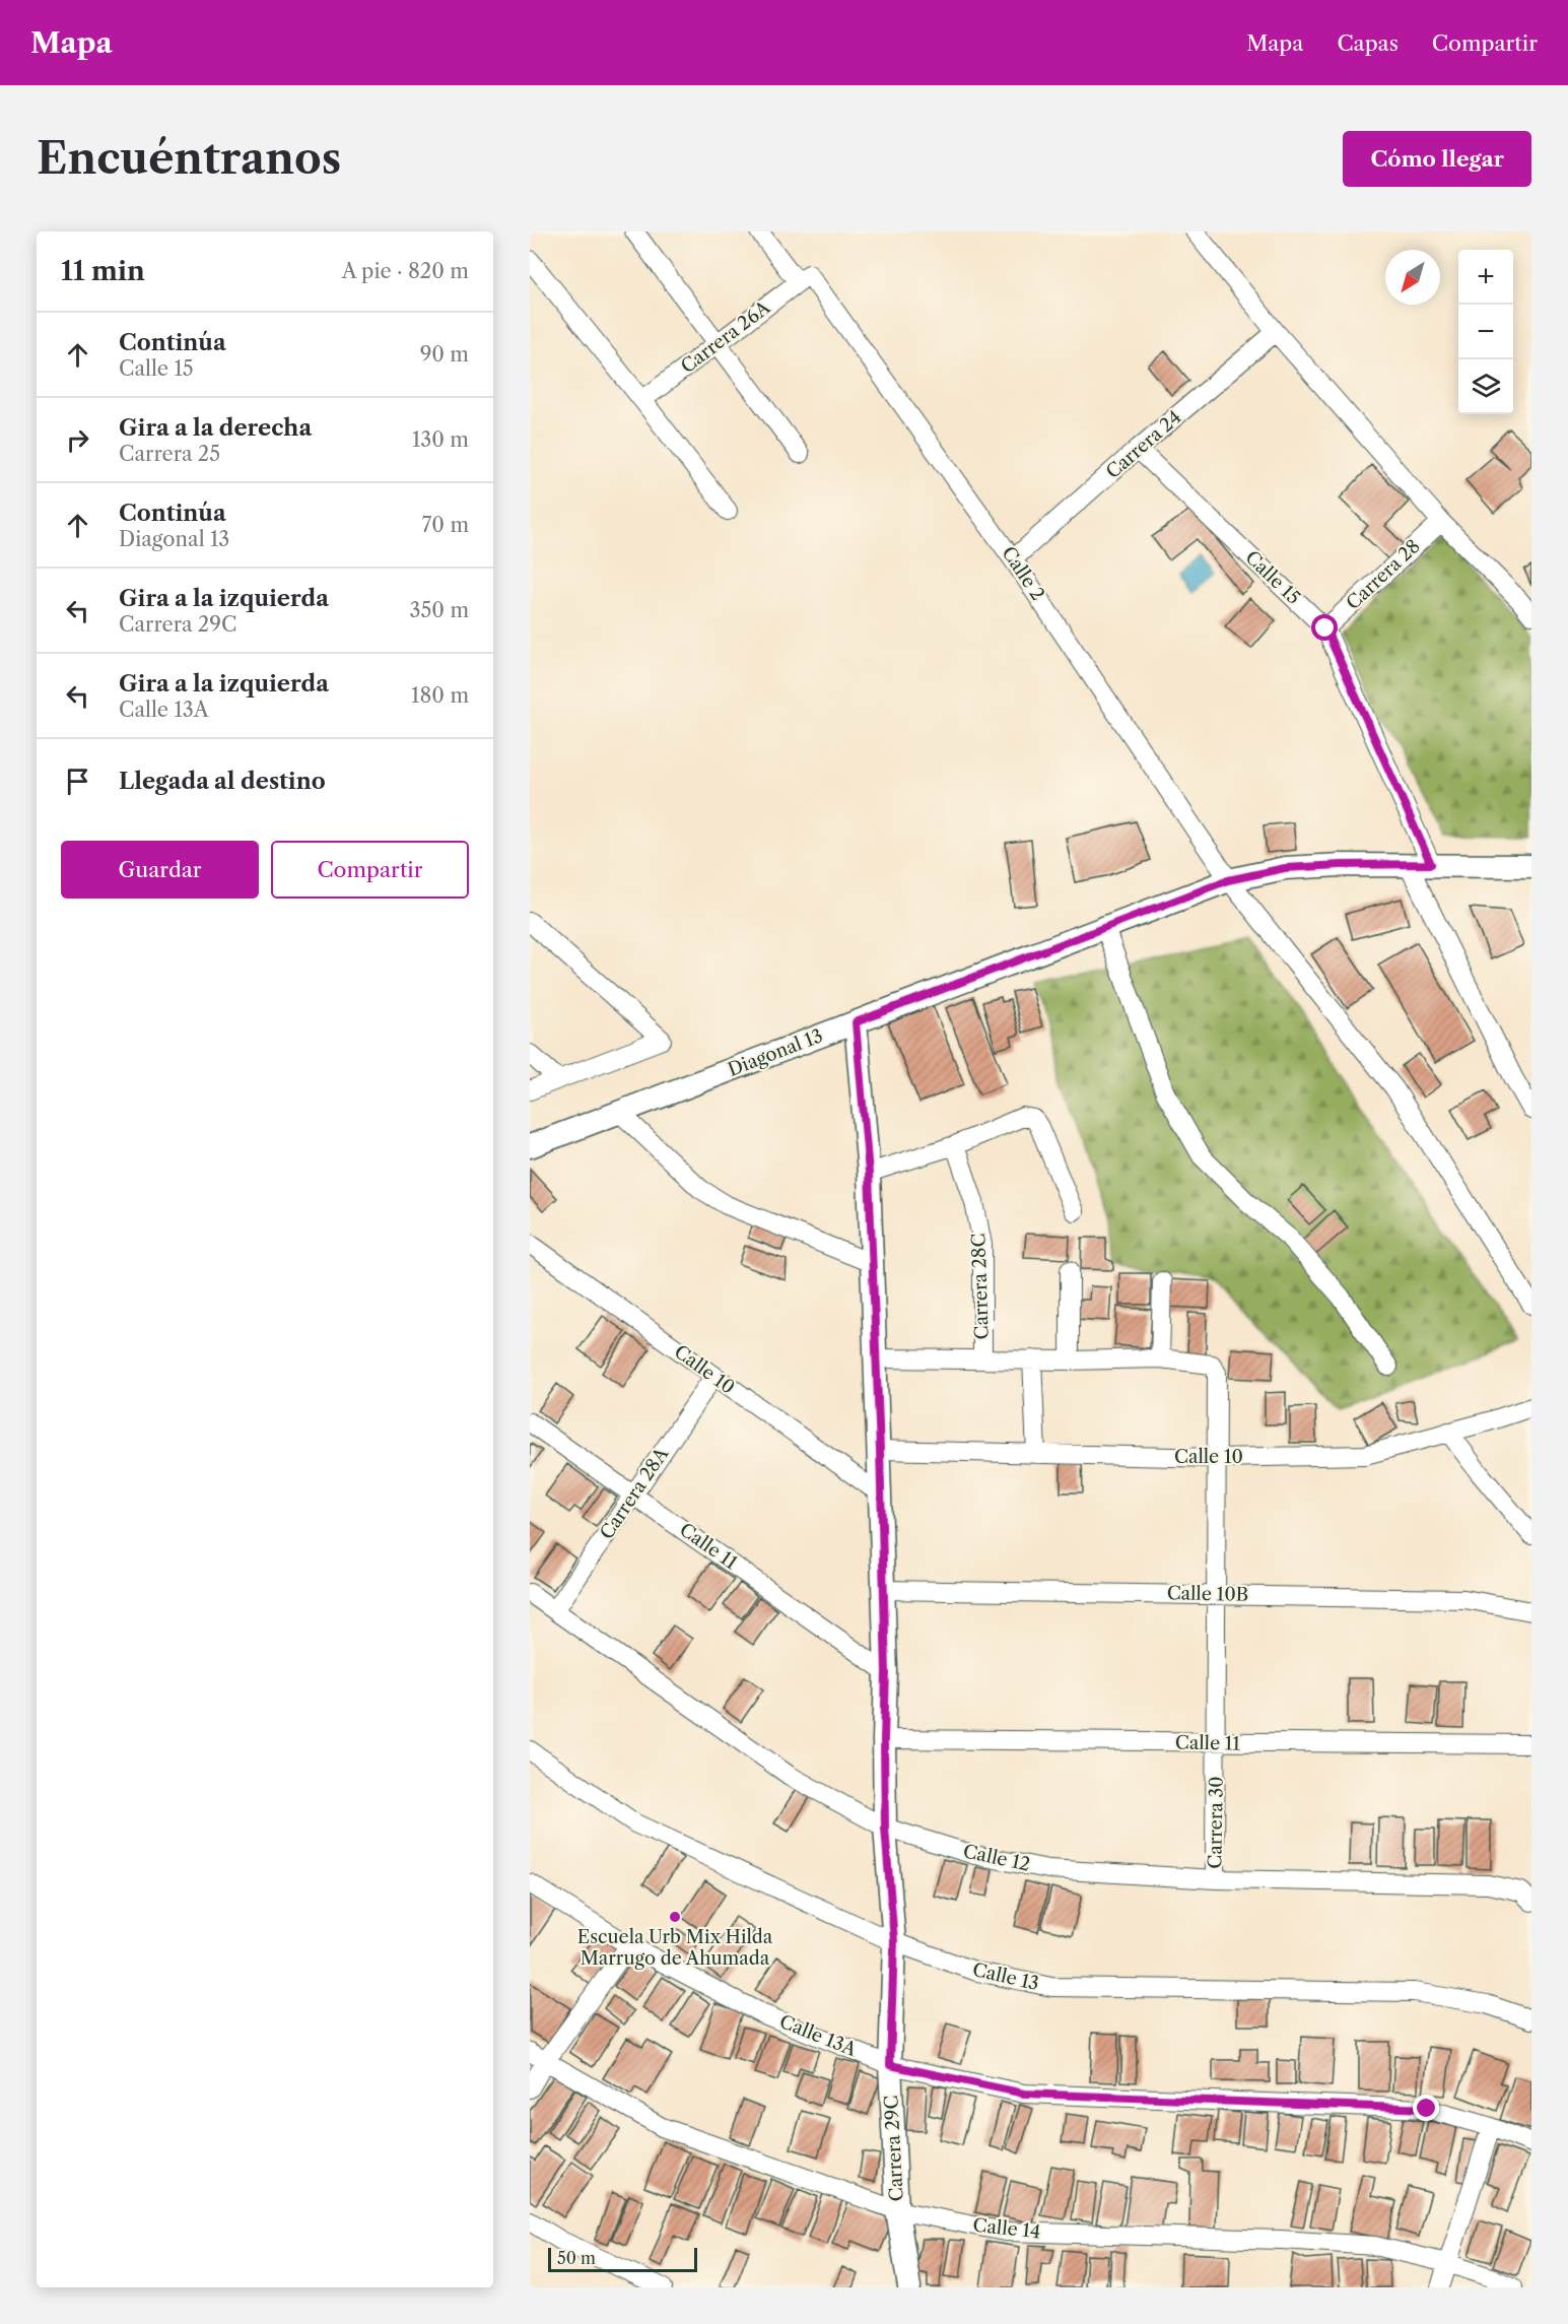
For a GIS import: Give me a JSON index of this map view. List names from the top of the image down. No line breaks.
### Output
{"streets":{"street":["Carrera 26A","Carrera 24","Calle 2","Carrera 28","Calle 15","Diagonal 13","Carrera 28C","Calle 10","Carrera 28A","Calle 11","Calle 10B","Carrera 30","Calle 12","Calle 13","Calle 13A","Carrera 29C","Calle 14"]},"crossings":[["Carrera 26A","Calle 2"],["Carrera 24","Calle 2"],["Carrera 24","Calle 15"],["Calle 2","Diagonal 13"],["Carrera 28","Calle 15"],["Calle 15","Diagonal 13"],["Diagonal 13","Carrera 29C"],["Calle 10","Carrera 28A"],["Calle 10","Carrera 30"],["Calle 10","Carrera 29C"],["Carrera 28A","Calle 11"],["Carrera 28A","Calle 12"],["Calle 11","Carrera 30"],["Calle 11","Carrera 29C"],["Calle 10B","Carrera 30"],["Calle 10B","Carrera 29C"],["Carrera 30","Calle 12"],["Calle 12","Carrera 29C"],["Calle 13","Carrera 29C"],["Calle 13A","Carrera 29C"],["Carrera 29C","Calle 14"]],"places":["Escuela Urb Mix Hilda Marrugo de Ahumada"],"scale_bar":"50 m","north":"bottom left","page":{"header":"Mapa","nav":["Mapa","Capas","Compartir"],"buttons":["Cómo llegar",["Guardar","Compartir"]],"title":"Encuéntranos","heading":["11 min","A pie · 820 m"],"map_buttons":["+","−"],"list":[["Continúa","Calle 15","90 m"],["Gira a la derecha","Carrera 25","130 m"],["Continúa","Diagonal 13","70 m"],["Gira a la izquierda","Carrera 29C","350 m"],["Gira a la izquierda","Calle 13A","180 m"],"Llegada al destino"],"scale":"50 m"}}
